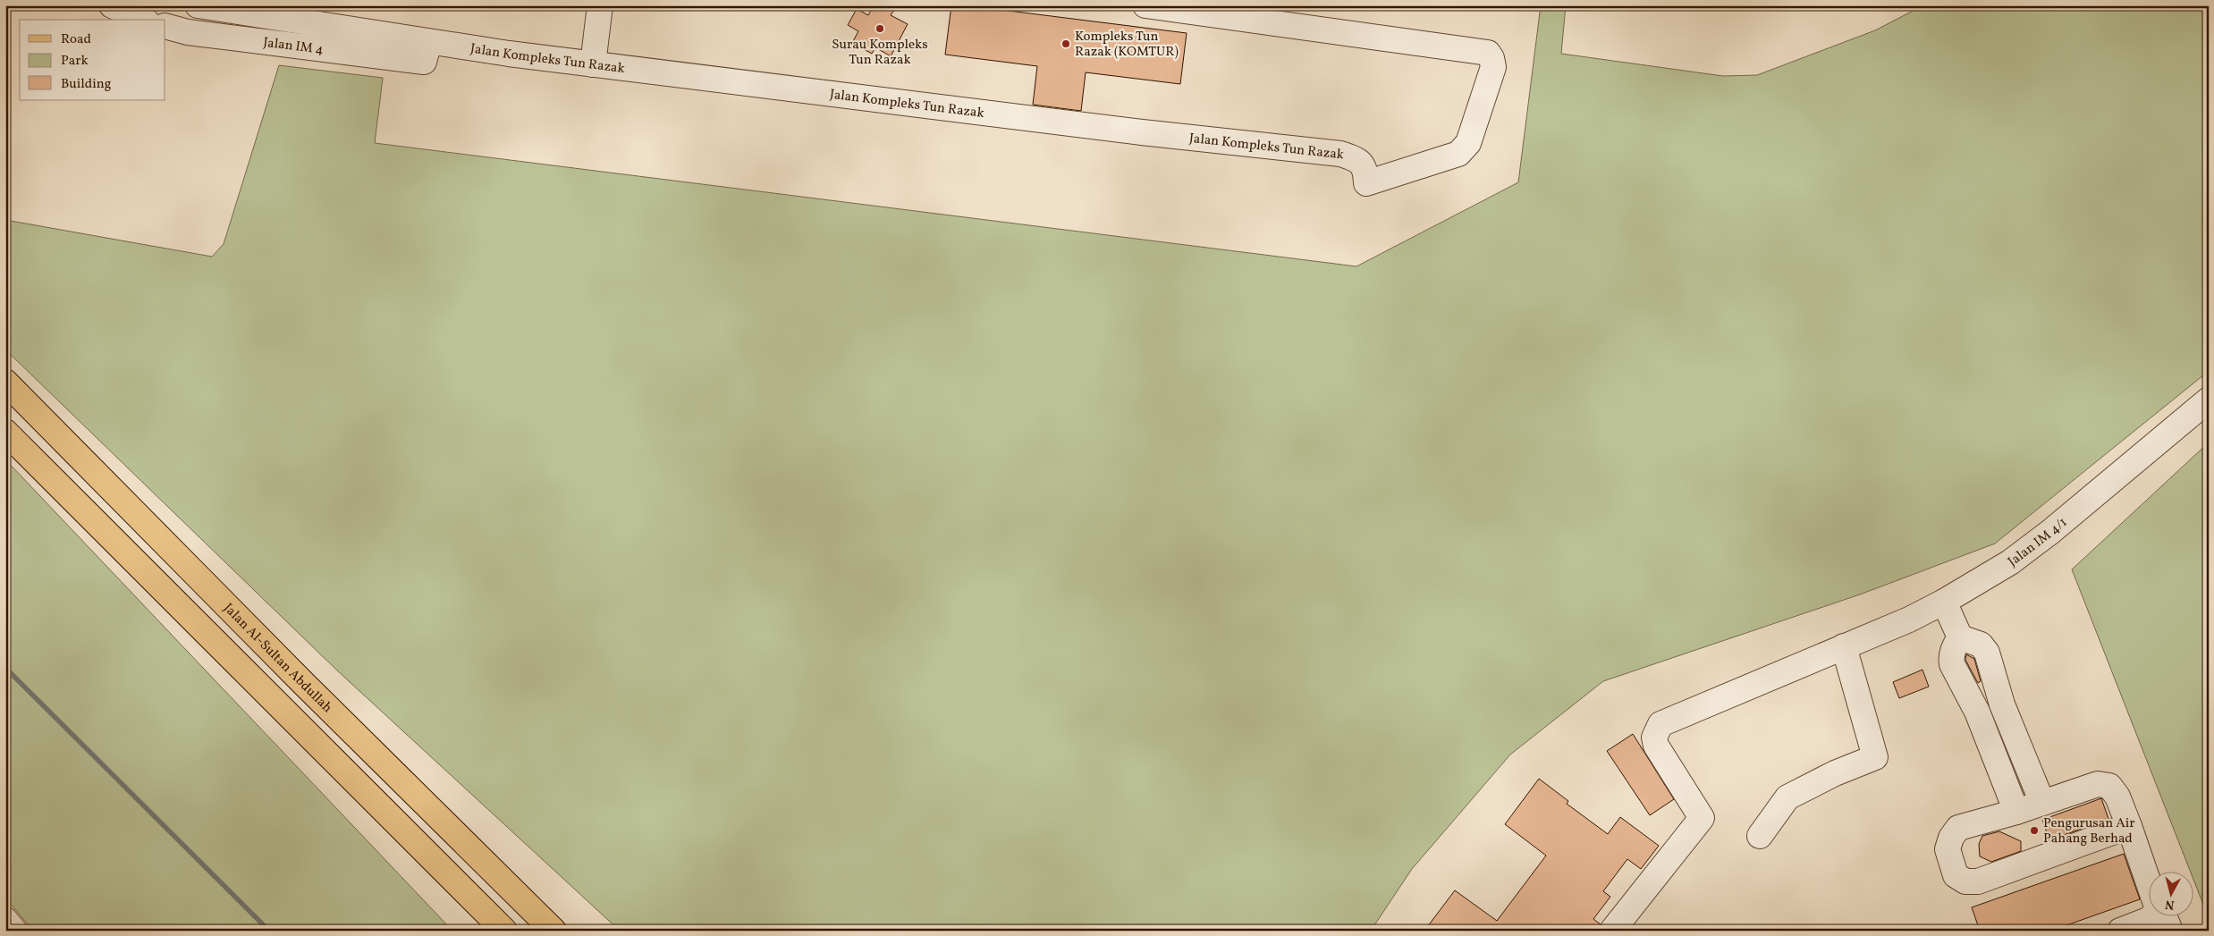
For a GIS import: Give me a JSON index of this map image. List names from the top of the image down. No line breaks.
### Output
{"streets":{"main road":["Jalan Al-Sultan Abdullah"],"street":["Jalan IM 4","Jalan Kompleks Tun Razak","Jalan IM 4/1"]},"crossings":[["Jalan IM 4","Jalan Kompleks Tun Razak"]],"places":["Surau Kompleks Tun Razak","Kompleks Tun Razak (KOMTUR)","Pengurusan Air Pahang Berhad"],"legend":["Road","Park","Building"],"north":"bottom"}
